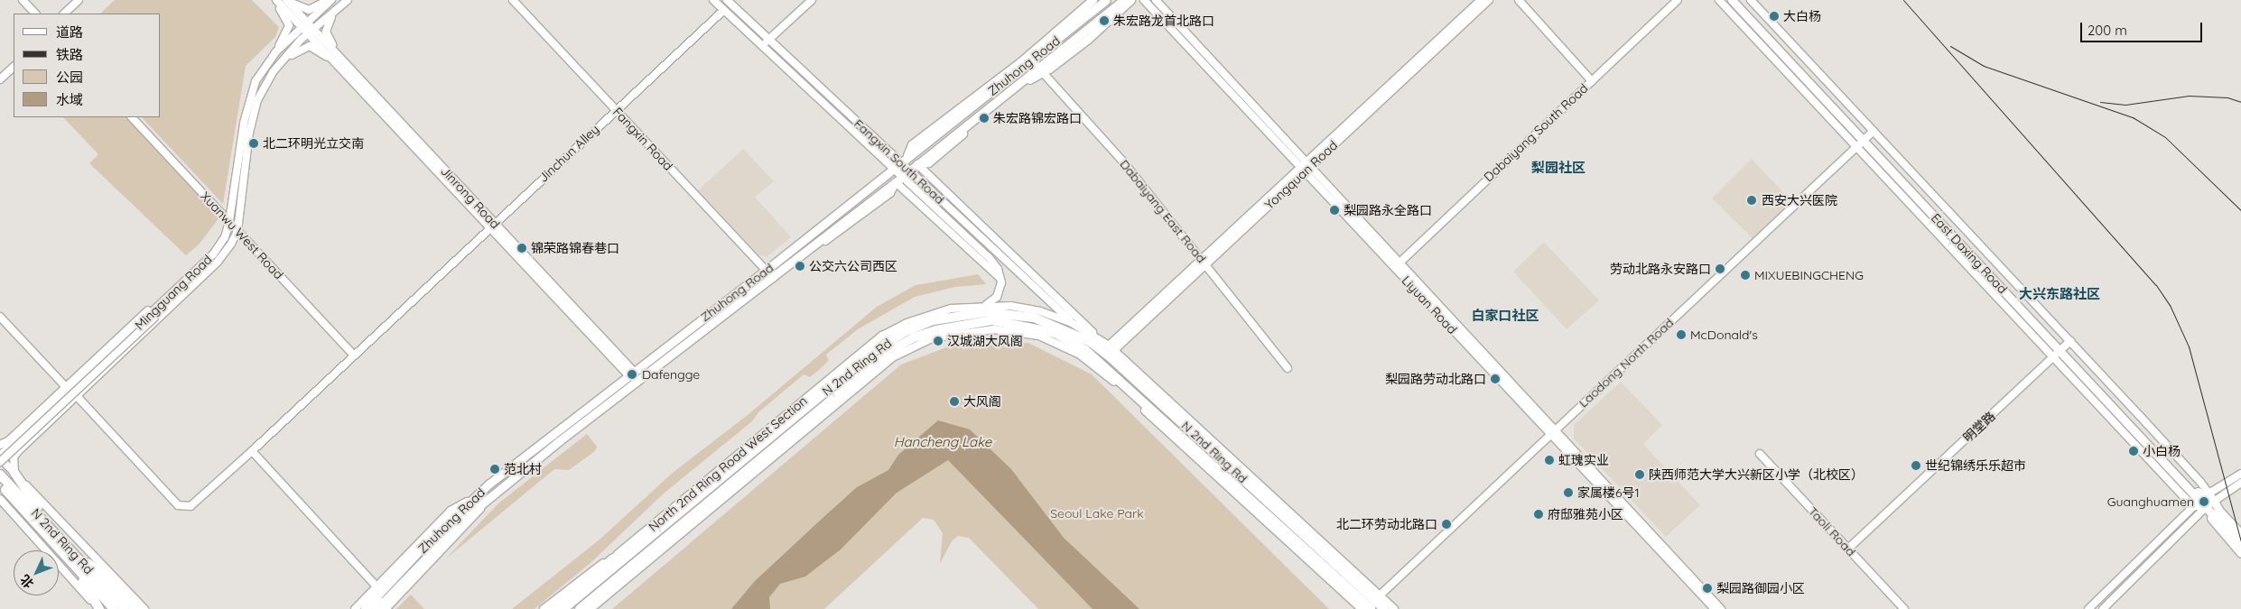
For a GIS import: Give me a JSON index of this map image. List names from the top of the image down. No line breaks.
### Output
{"streets":{"highway":["N 2nd Ring Rd"],"main road":["Zhuhong Road","Dabaiyang South Road","Fangxin Road","Jinchun Alley","Fangxin South Road","Yongquan Road","Jinrong Road","Dabaiyang East Road","Xuanwu West Road","East Daxing Road","Mingguang Road","Liyuan Road","Laodong North Road","明堂路","North 2nd Ring Road West Section","Taoli Road"]},"crossings":[["Zhuhong Road","Fangxin Road"],["Zhuhong Road","Fangxin South Road"],["Zhuhong Road","Jinrong Road"],["Zhuhong Road","Dabaiyang East Road"],["Dabaiyang South Road","Liyuan Road"],["Fangxin Road","Jinchun Alley"],["Jinchun Alley","Fangxin South Road"],["Jinchun Alley","Jinrong Road"],["Fangxin South Road","North 2nd Ring Road West Section"],["Yongquan Road","Dabaiyang East Road"],["Yongquan Road","Liyuan Road"],["Yongquan Road","North 2nd Ring Road West Section"],["Jinrong Road","Mingguang Road"],["Xuanwu West Road","Mingguang Road"],["East Daxing Road","Laodong North Road"],["East Daxing Road","明堂路"],["Liyuan Road","Laodong North Road"],["Laodong North Road","North 2nd Ring Road West Section"],["N 2nd Ring Rd","North 2nd Ring Road West Section"],["明堂路","Taoli Road"]],"districts":["梨园社区","大兴东路社区","白家口社区"],"water":["Hancheng Lake"],"parks":["Seoul Lake Park"],"places":["大白杨","朱宏路龙首北路口","朱宏路锦宏路口","北二环明光立交南","西安大兴医院","梨园路永全路口","锦荣路锦春巷口","公交六公司西区","劳动北路永安路口","MIXUEBINGCHENG","McDonald's","汉城湖大风阁","Dafengge","梨园路劳动北路口","大风阁","小白杨","虹瑰实业","世纪锦绣乐乐超市","范北村","陕西师范大学大兴新区小学（北校区）","家属楼6号1","Guanghuamen","府邸雅苑小区","北二环劳动北路口","梨园路御园小区"],"legend":["道路","铁路","公园","水域"],"scale_bar":"200 m","north":"bottom left"}
